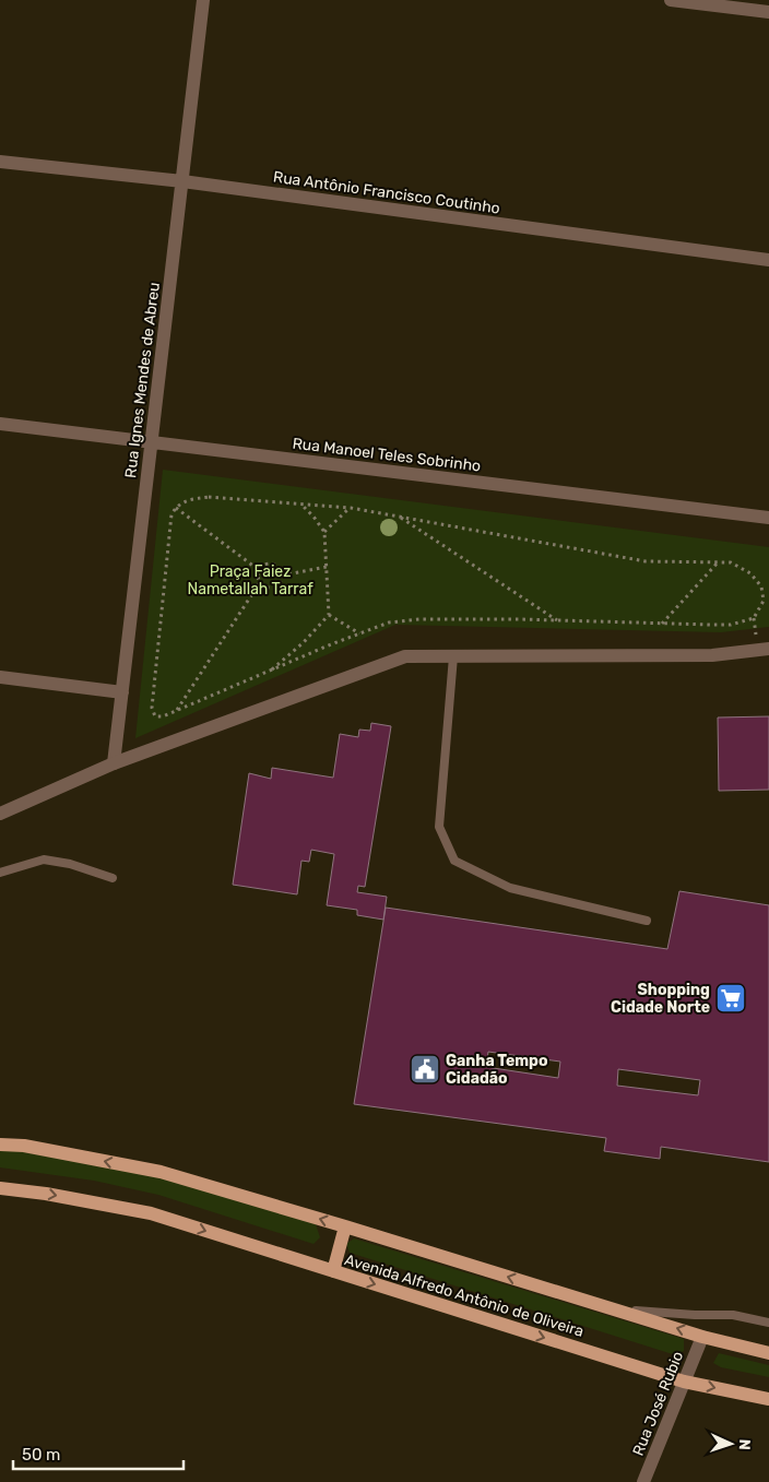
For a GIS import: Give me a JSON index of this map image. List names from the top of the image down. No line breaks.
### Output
{"streets":{"main road":["Avenida Alfredo Antônio de Oliveira"],"street":["Rua Antônio Francisco Coutinho","Rua Ignes Mendes de Abreu","Rua Manoel Teles Sobrinho","Rua José Rubio"]},"crossings":[["Rua Antônio Francisco Coutinho","Rua Ignes Mendes de Abreu"],["Rua Ignes Mendes de Abreu","Rua Manoel Teles Sobrinho"],["Avenida Alfredo Antônio de Oliveira","Rua José Rubio"]],"parks":["Praça Faiez Nametallah Tarraf"],"places":{"supermarket":["Shopping Cidade Norte"],"public building":["Ganha Tempo Cidadão"]},"scale_bar":"50 m","north":"right"}
